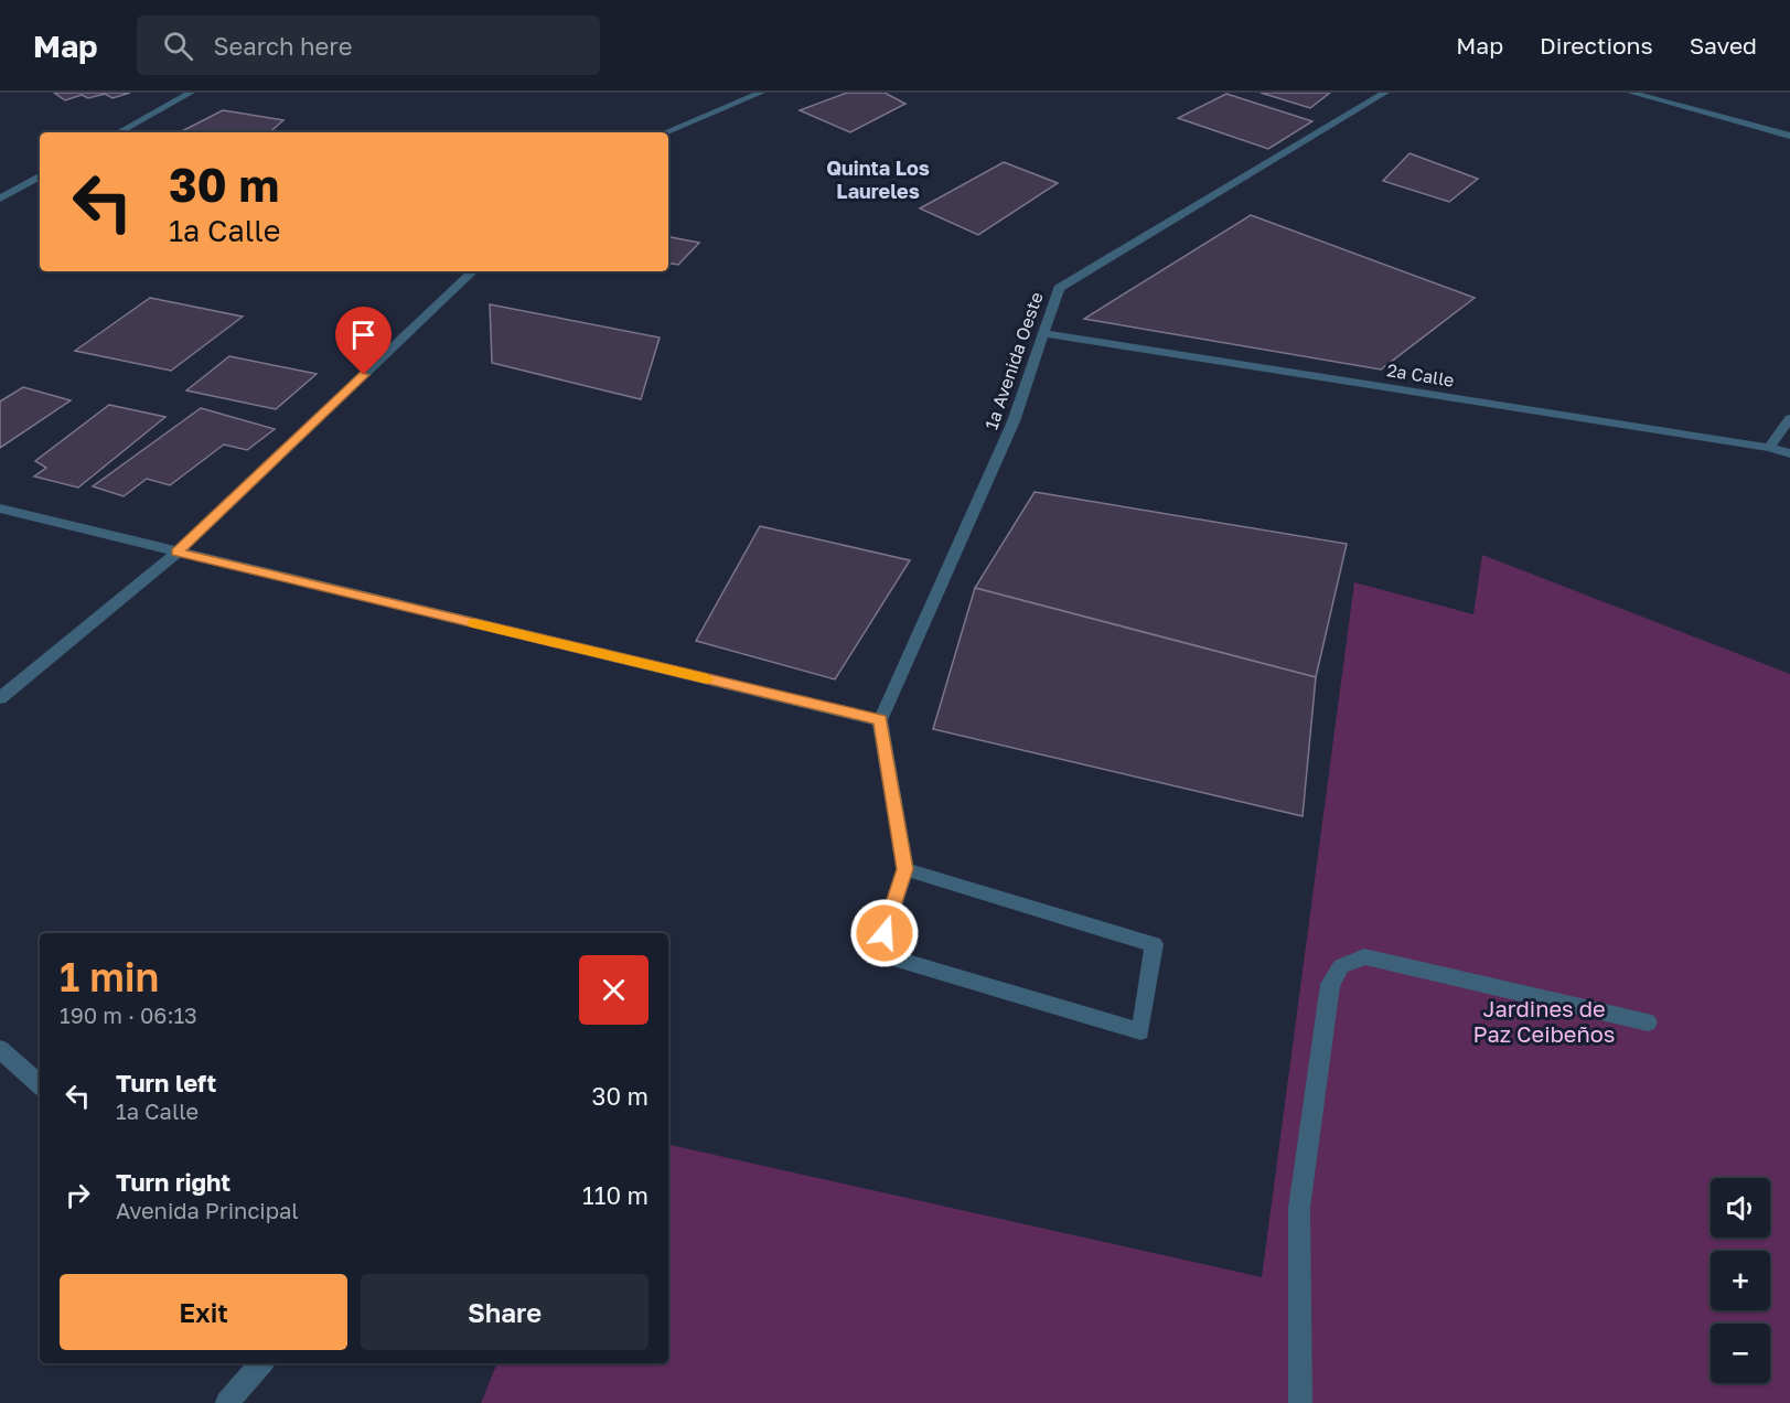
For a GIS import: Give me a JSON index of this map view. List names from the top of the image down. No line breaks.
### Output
{"streets":{"street":["1a Avenida Oeste","2a Calle"]},"crossings":[["1a Avenida Oeste","2a Calle"]],"districts":["Quinta Los Laureles"],"parks":["Jardines de Paz Ceibeños"],"page":{"header":"Map","search":"Search here","nav":["Map","Directions","Saved"],"turn":["30 m","1a Calle"],"heading":["1 min","190 m · 06:13"],"list":[{"name":"Turn left","note":"1a Calle","value":"30 m"},{"name":"Turn right","note":"Avenida Principal","value":"110 m"}],"map_buttons":["+","−"],"buttons":["Exit","Share"]}}
